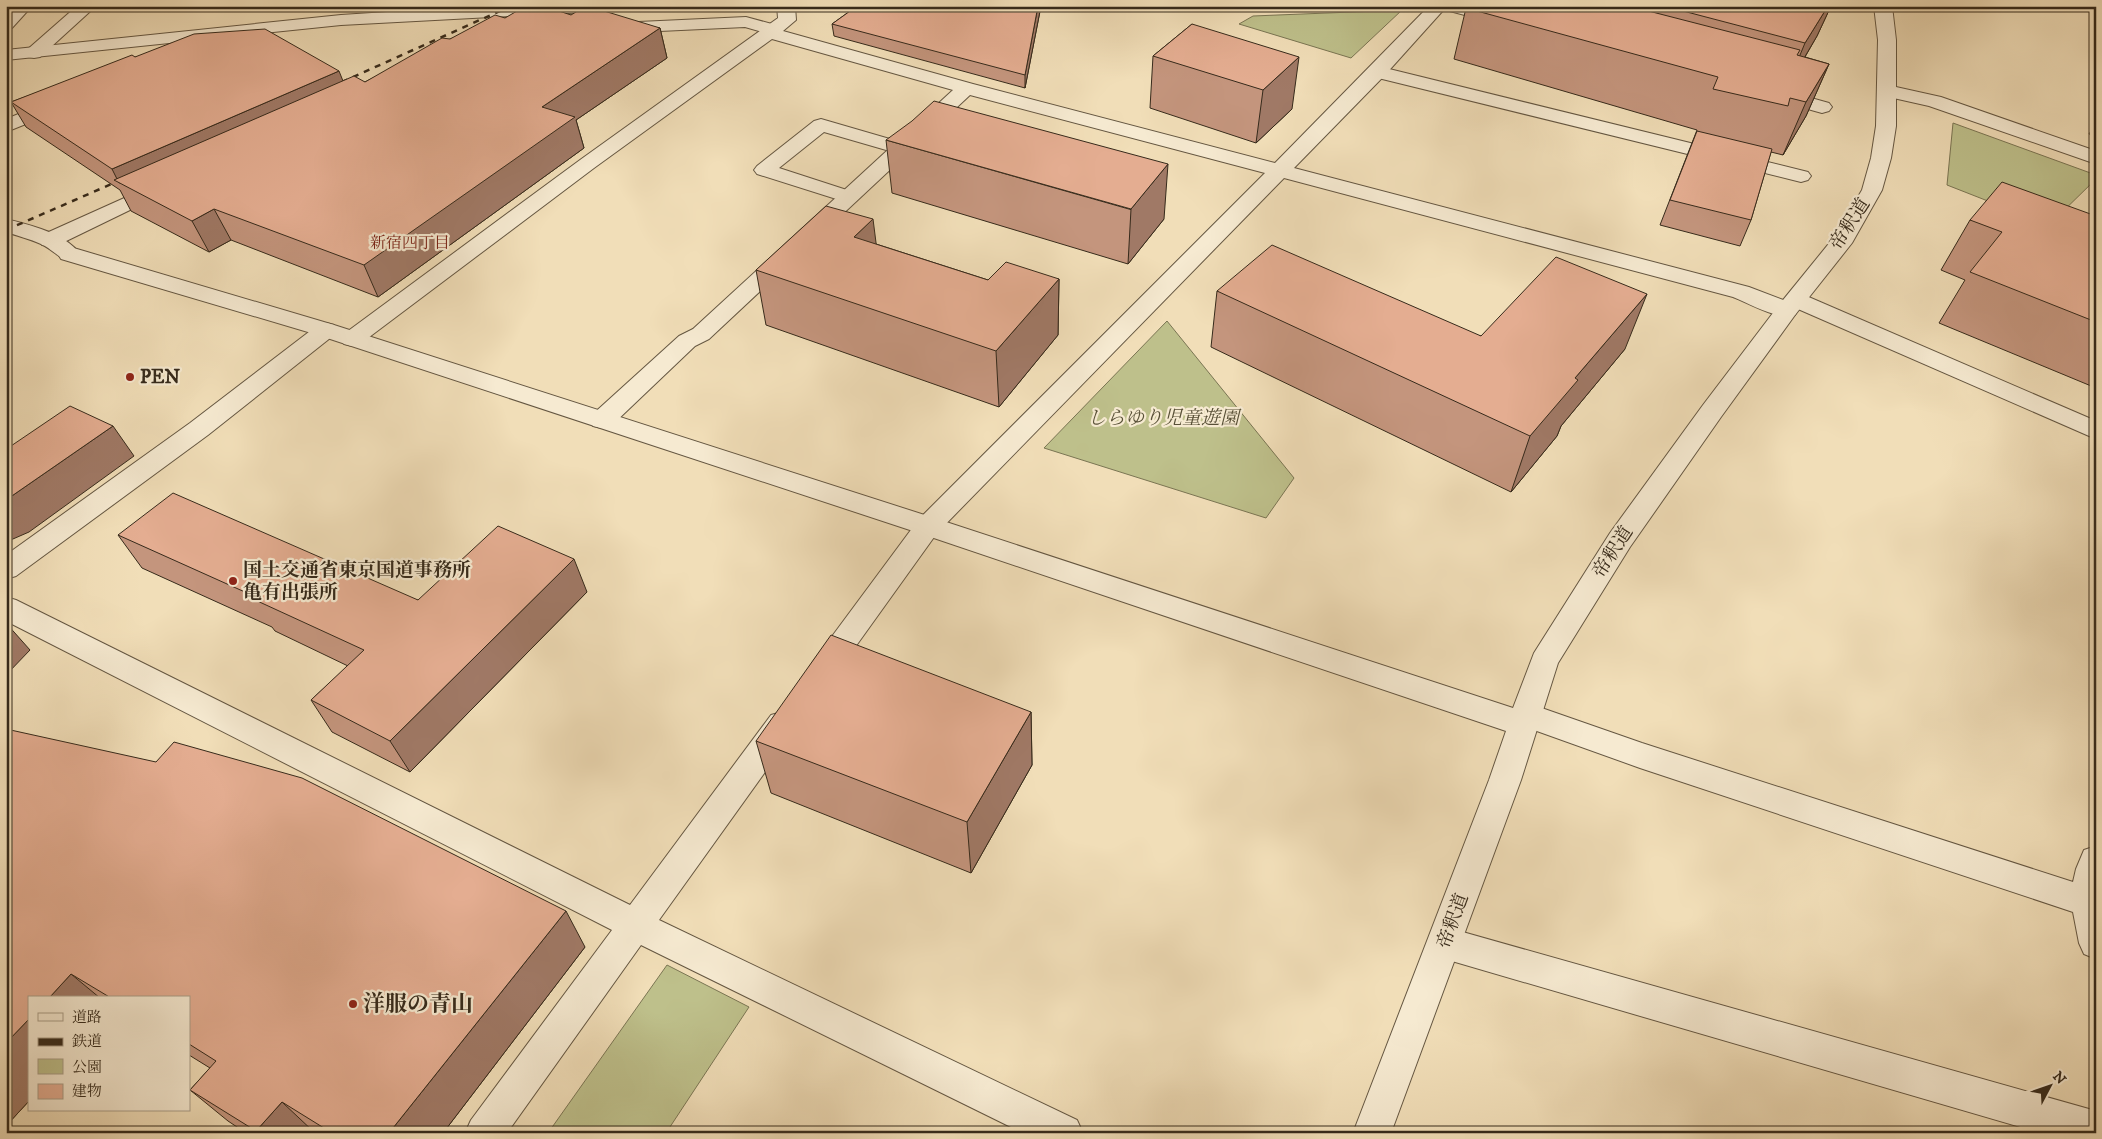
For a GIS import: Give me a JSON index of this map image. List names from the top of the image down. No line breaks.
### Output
{"streets":{"street":["帝釈道"]},"districts":["新宿四丁目"],"parks":["しらゆり児童遊園"],"places":["PEN","国土交通省東京国道事務所 亀有出張所","洋服の青山"],"legend":["道路","鉄道","公園","建物"],"north":"top right"}
